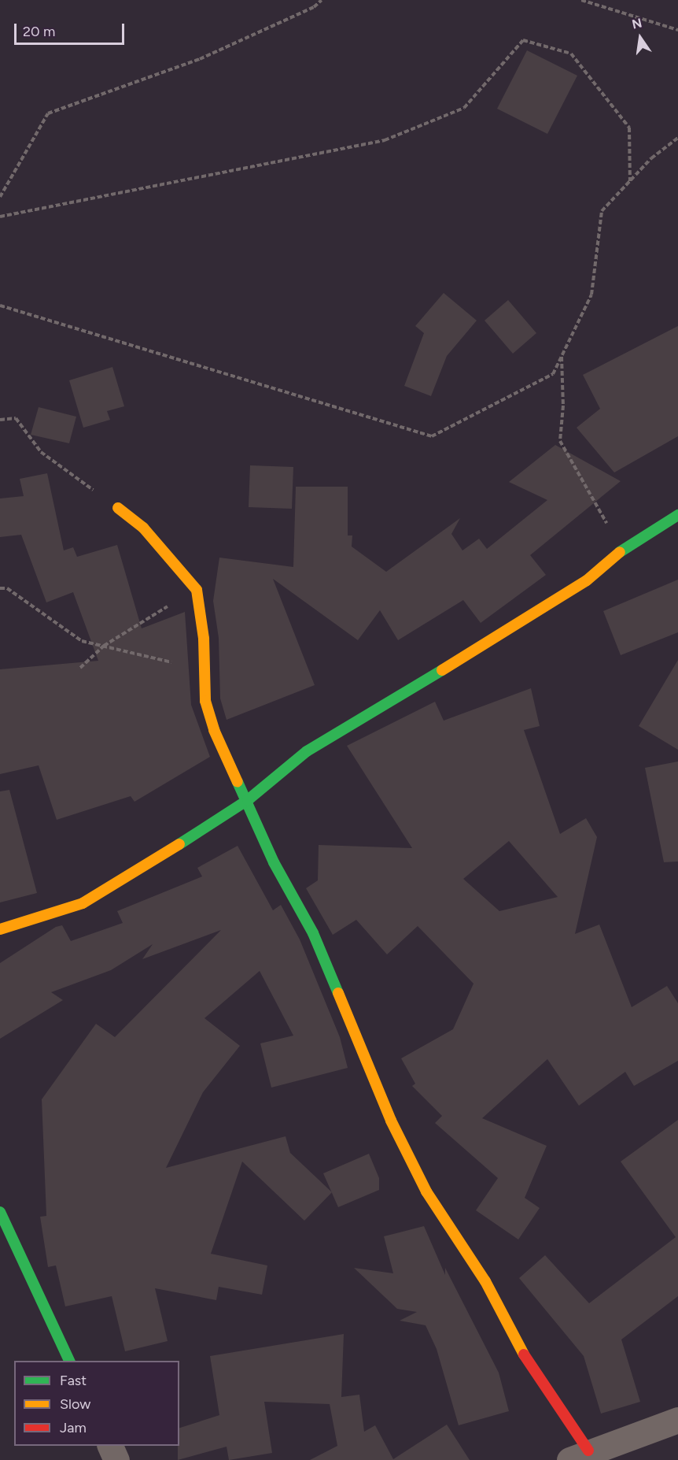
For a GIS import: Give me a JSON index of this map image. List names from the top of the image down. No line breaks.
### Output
{"legend":["Fast","Slow","Jam"],"scale_bar":"20 m","north":"top"}
